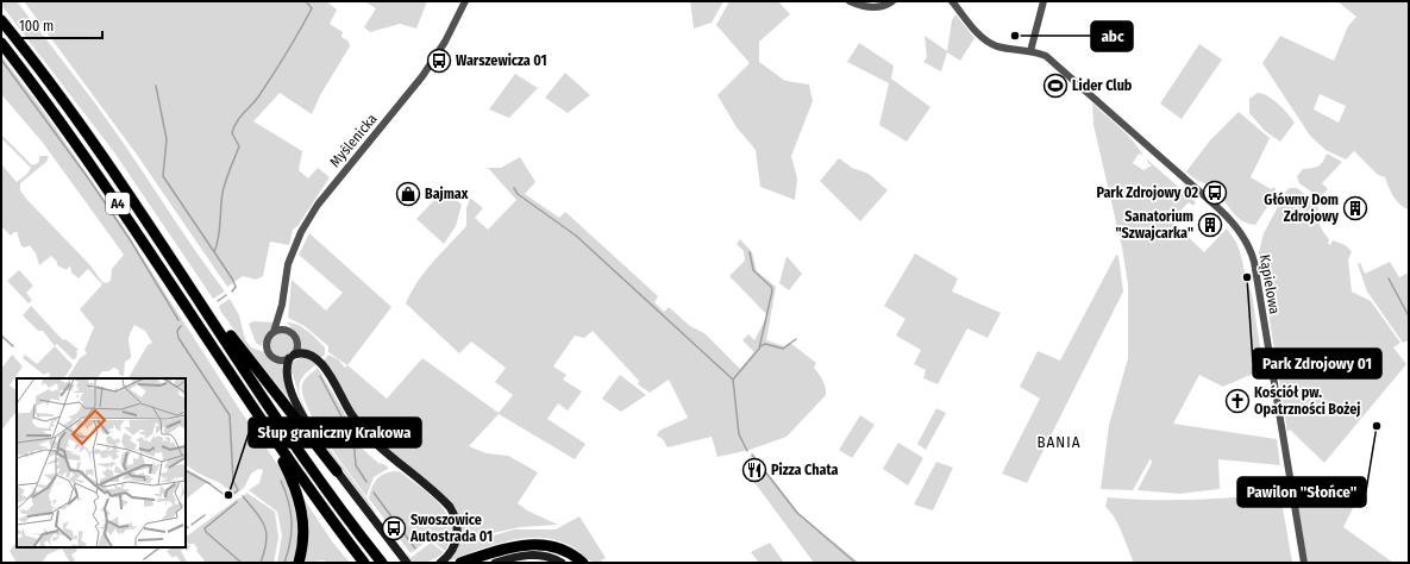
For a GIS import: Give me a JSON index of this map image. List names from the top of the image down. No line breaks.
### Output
{"streets":{"highway":["A4"],"street":["Myślenicka","Kąpielowa"]},"districts":["BANIA"],"places":{"other":["abc","Park Zdrojowy 01","Pawilon \"Słońce\"","Słup graniczny Krakowa"],"bus stop":["Warszewicza 01","Park Zdrojowy 02","Swoszowice Autostrada 01"],"sports":["Lider Club"],"shop":["Bajmax"],"building":["Główny Dom Zdrojowy","Sanatorium \"Szwajcarka\""],"church":["Kościół pw. Opatrzności Bożej"],"restaurant":["Pizza Chata"]},"scale_bar":"100 m"}
